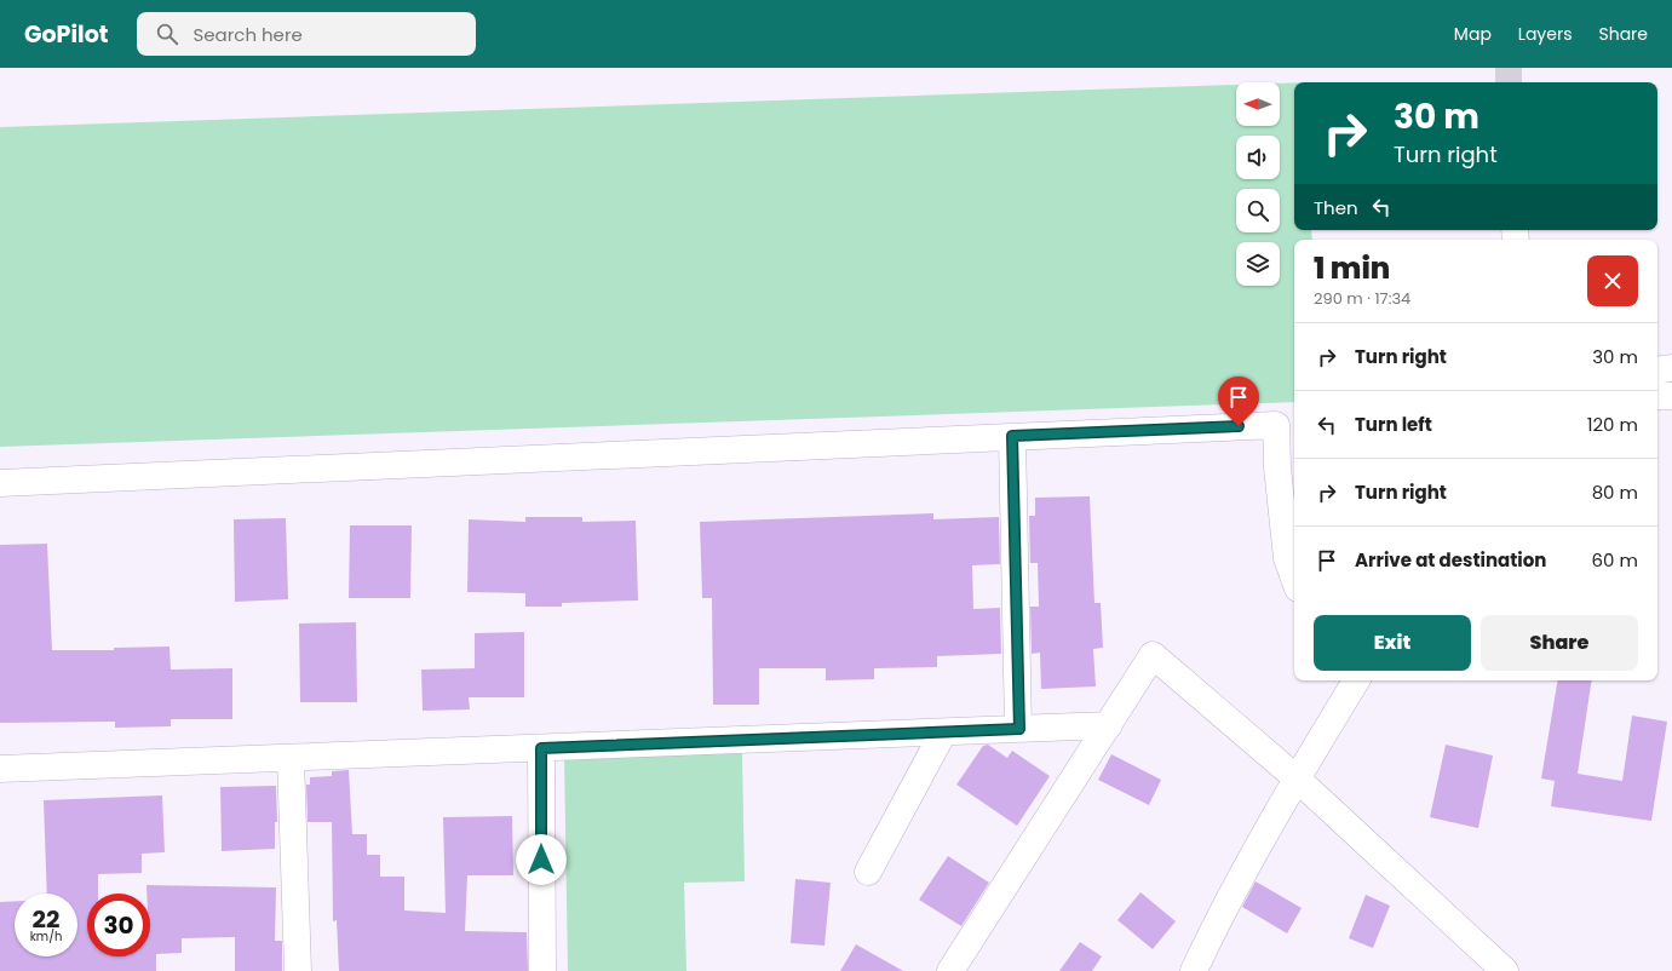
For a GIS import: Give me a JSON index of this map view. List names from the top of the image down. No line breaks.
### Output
{"north":"left","page":{"header":"GoPilot","search":"Search here","nav":["Map","Layers","Share"],"turn":["30 m","Turn right"],"then":"Then","heading":["1 min","290 m · 17:34"],"list":[{"name":"Turn right","value":"30 m"},{"name":"Turn left","value":"120 m"},{"name":"Turn right","value":"80 m"},{"name":"Arrive at destination","value":"60 m"}],"buttons":["Exit","Share"],"speed":"22 km/h","limit":"30"}}
